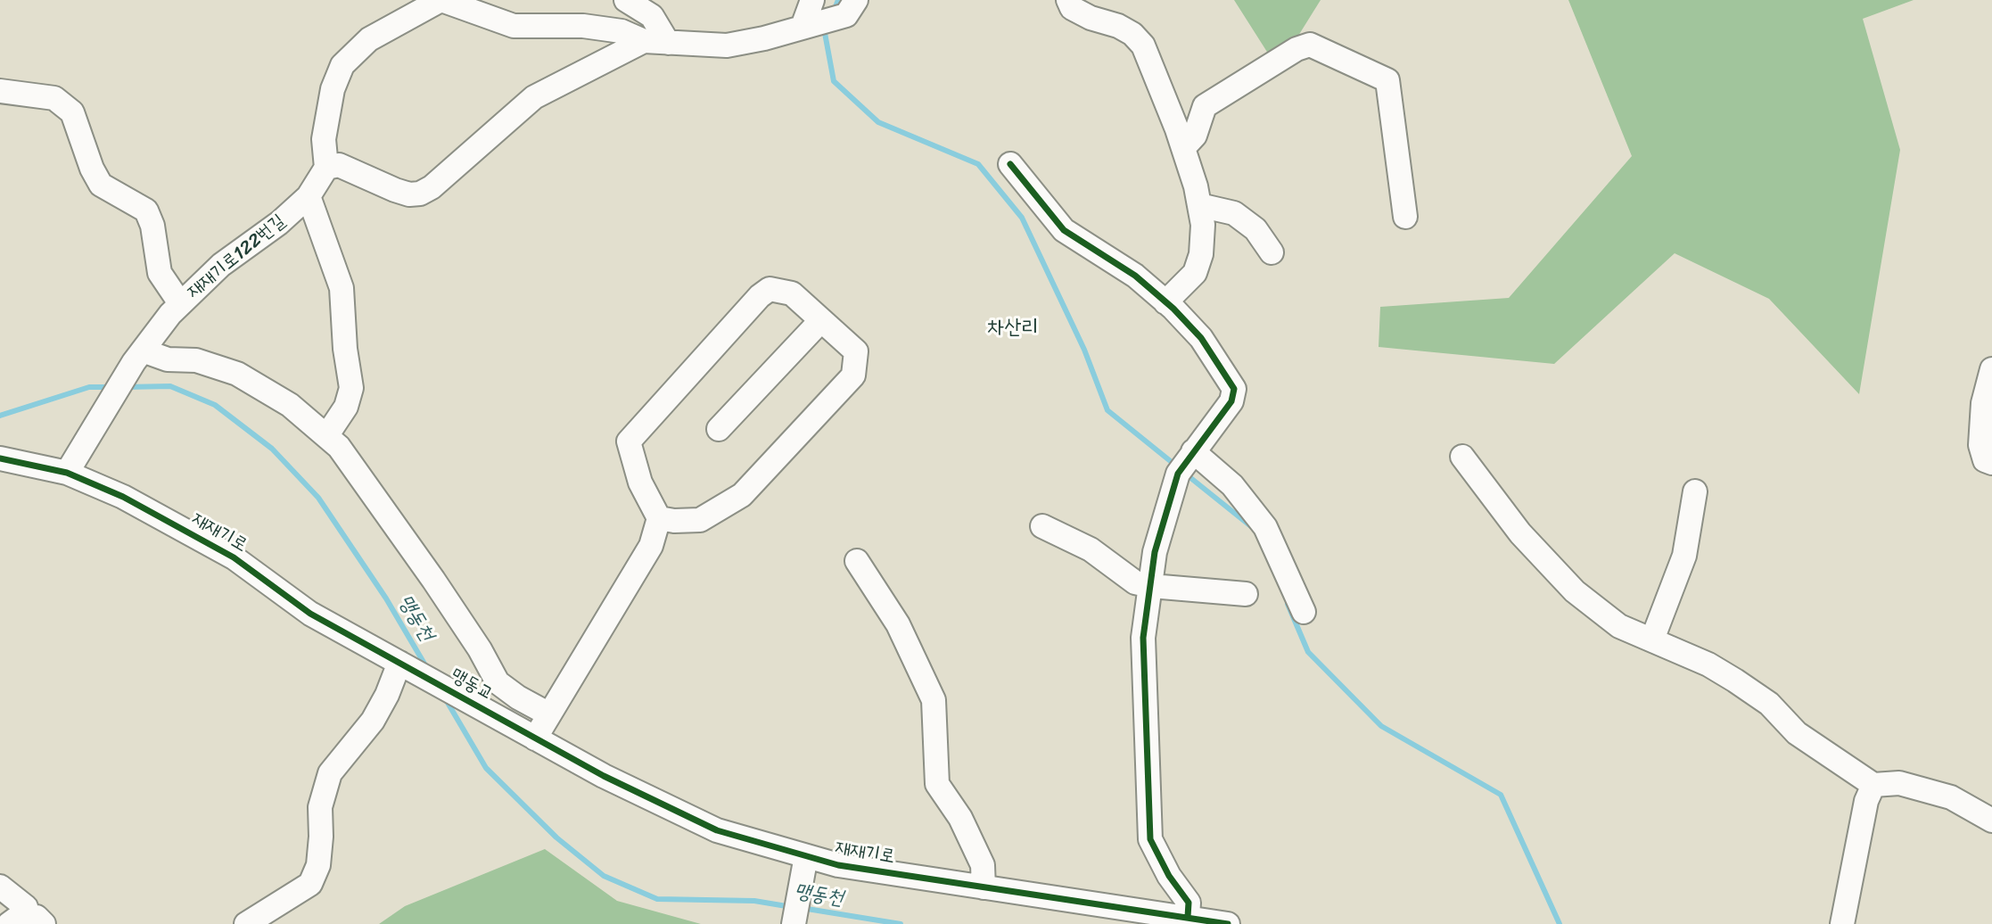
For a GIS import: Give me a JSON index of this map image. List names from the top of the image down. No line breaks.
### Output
{"streets":{"street":["재재기로122번길","재재기로","맹동교"]},"crossings":[["재재기로122번길","재재기로"],["재재기로","맹동교"]],"districts":["차산리"],"water":["맹동천"]}
